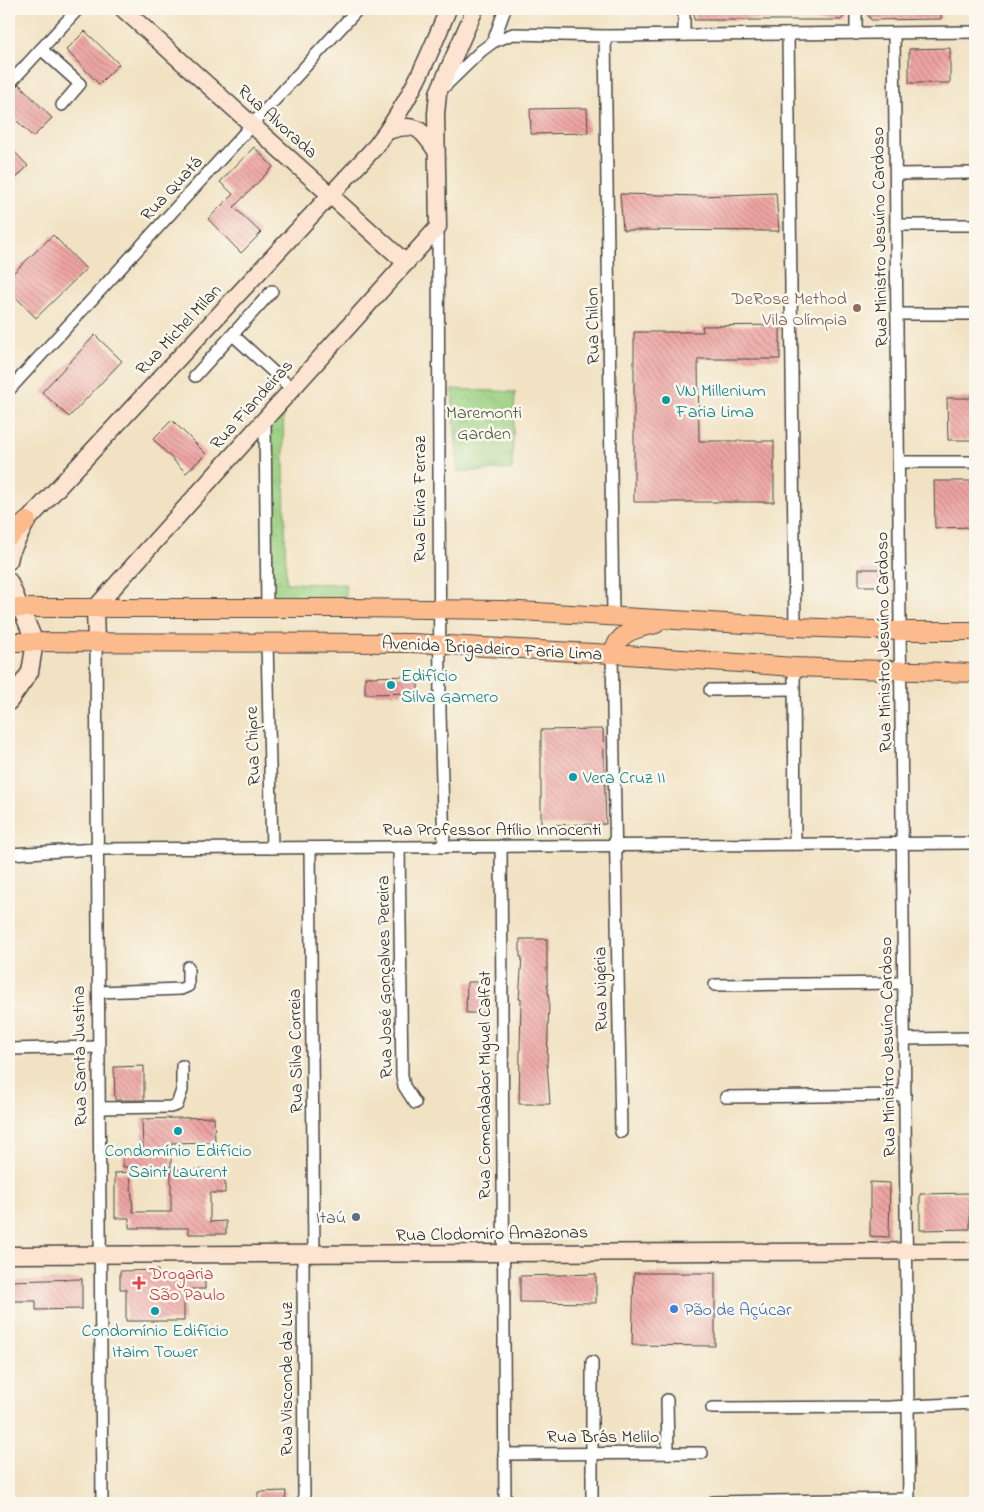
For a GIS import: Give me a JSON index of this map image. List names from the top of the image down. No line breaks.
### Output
{"streets":{"main road":["Avenida Brigadeiro Faria Lima"],"street":["Rua Alvorada","Rua Quatá","Rua Ministro Jesuíno Cardoso","Rua Chilon","Rua Michel Milan","Rua Fiandeiras","Rua Elvira Ferraz","Rua Chipre","Rua Professor Atílio Innocenti","Rua José Gonçalves Pereira","Rua Nigéria","Rua Silva Correia","Rua Santa Justina","Rua Comendador Miguel Calfat","Rua Clodomiro Amazonas","Rua Visconde da Luz","Rua Brás Melilo"]},"crossings":[["Rua Alvorada","Rua Quatá"],["Rua Alvorada","Rua Michel Milan"],["Rua Alvorada","Rua Fiandeiras"],["Rua Ministro Jesuíno Cardoso","Avenida Brigadeiro Faria Lima"],["Rua Ministro Jesuíno Cardoso","Rua Professor Atílio Innocenti"],["Rua Ministro Jesuíno Cardoso","Rua Clodomiro Amazonas"],["Rua Chilon","Avenida Brigadeiro Faria Lima"],["Rua Fiandeiras","Rua Elvira Ferraz"],["Rua Fiandeiras","Avenida Brigadeiro Faria Lima"],["Rua Fiandeiras","Rua Santa Justina"],["Rua Elvira Ferraz","Avenida Brigadeiro Faria Lima"],["Rua Elvira Ferraz","Rua Professor Atílio Innocenti"],["Avenida Brigadeiro Faria Lima","Rua Chipre"],["Avenida Brigadeiro Faria Lima","Rua Santa Justina"],["Rua Chipre","Rua Professor Atílio Innocenti"],["Rua Professor Atílio Innocenti","Rua José Gonçalves Pereira"],["Rua Professor Atílio Innocenti","Rua Nigéria"],["Rua Professor Atílio Innocenti","Rua Silva Correia"],["Rua Professor Atílio Innocenti","Rua Santa Justina"],["Rua Professor Atílio Innocenti","Rua Comendador Miguel Calfat"],["Rua Silva Correia","Rua Clodomiro Amazonas"],["Rua Silva Correia","Rua Visconde da Luz"],["Rua Santa Justina","Rua Clodomiro Amazonas"],["Rua Comendador Miguel Calfat","Rua Clodomiro Amazonas"],["Rua Comendador Miguel Calfat","Rua Brás Melilo"],["Rua Clodomiro Amazonas","Rua Visconde da Luz"]],"parks":["Maremonti Garden"],"places":{"other":["DeRose Method Vila Olímpia","VN Millenium Faria Lima","Edifício Silva Garnero","Vera Cruz II","Condomínio Edifício Saint Laurent","Itaú","Pão de Açúcar","Condomínio Edifício Itaim Tower"],"health":["Drogaria São Paulo"]}}
